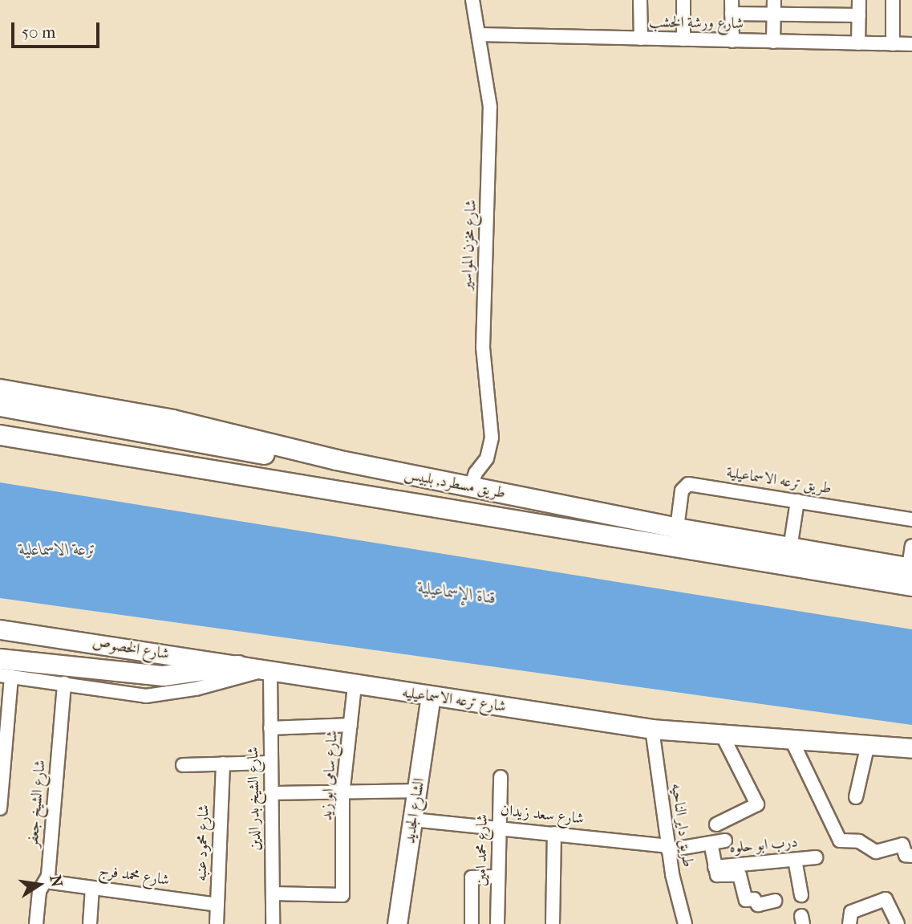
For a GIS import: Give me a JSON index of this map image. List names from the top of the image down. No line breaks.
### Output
{"streets":{"main road":["طريق مسطرد, بلبيس","شارع الخصوص","شارع ترعه الاسماعيليه","الشارع الجديد"],"street":["شارع ورشة الخشب","شارع مخزن المواسير","طريق ترعه الاسماعيلية","شارع سامى ابو زيد","شارع الشيخ بدر الدين","شارع الشيخ جعفر","شارع سعد زيدان","طريق داير الناحيه","شارع محمود عنبه","درب ابو حلوه","شارع محمد امين","شارع محمد فرج"]},"crossings":[["شارع ورشة الخشب","شارع مخزن المواسير"],["شارع مخزن المواسير","طريق مسطرد, بلبيس"],["طريق ترعه الاسماعيلية","طريق مسطرد, بلبيس"],["شارع الخصوص","شارع ترعه الاسماعيليه"],["شارع الخصوص","شارع الشيخ بدر الدين"],["شارع ترعه الاسماعيليه","شارع سامى ابو زيد"],["شارع ترعه الاسماعيليه","شارع الشيخ بدر الدين"],["شارع ترعه الاسماعيليه","شارع الشيخ جعفر"],["شارع ترعه الاسماعيليه","الشارع الجديد"],["شارع ترعه الاسماعيليه","طريق داير الناحيه"],["شارع سامى ابو زيد","شارع الشيخ بدر الدين"],["شارع الشيخ جعفر","شارع محمد فرج"],["الشارع الجديد","شارع سعد زيدان"],["شارع سعد زيدان","طريق داير الناحيه"],["شارع سعد زيدان","درب ابو حلوه"],["شارع سعد زيدان","شارع محمد امين"],["شارع محمود عنبه","شارع محمد فرج"]],"water":["ترعة الاسماعلية","قناة الإسماعيلية"],"scale_bar":"50 m","north":"right"}
